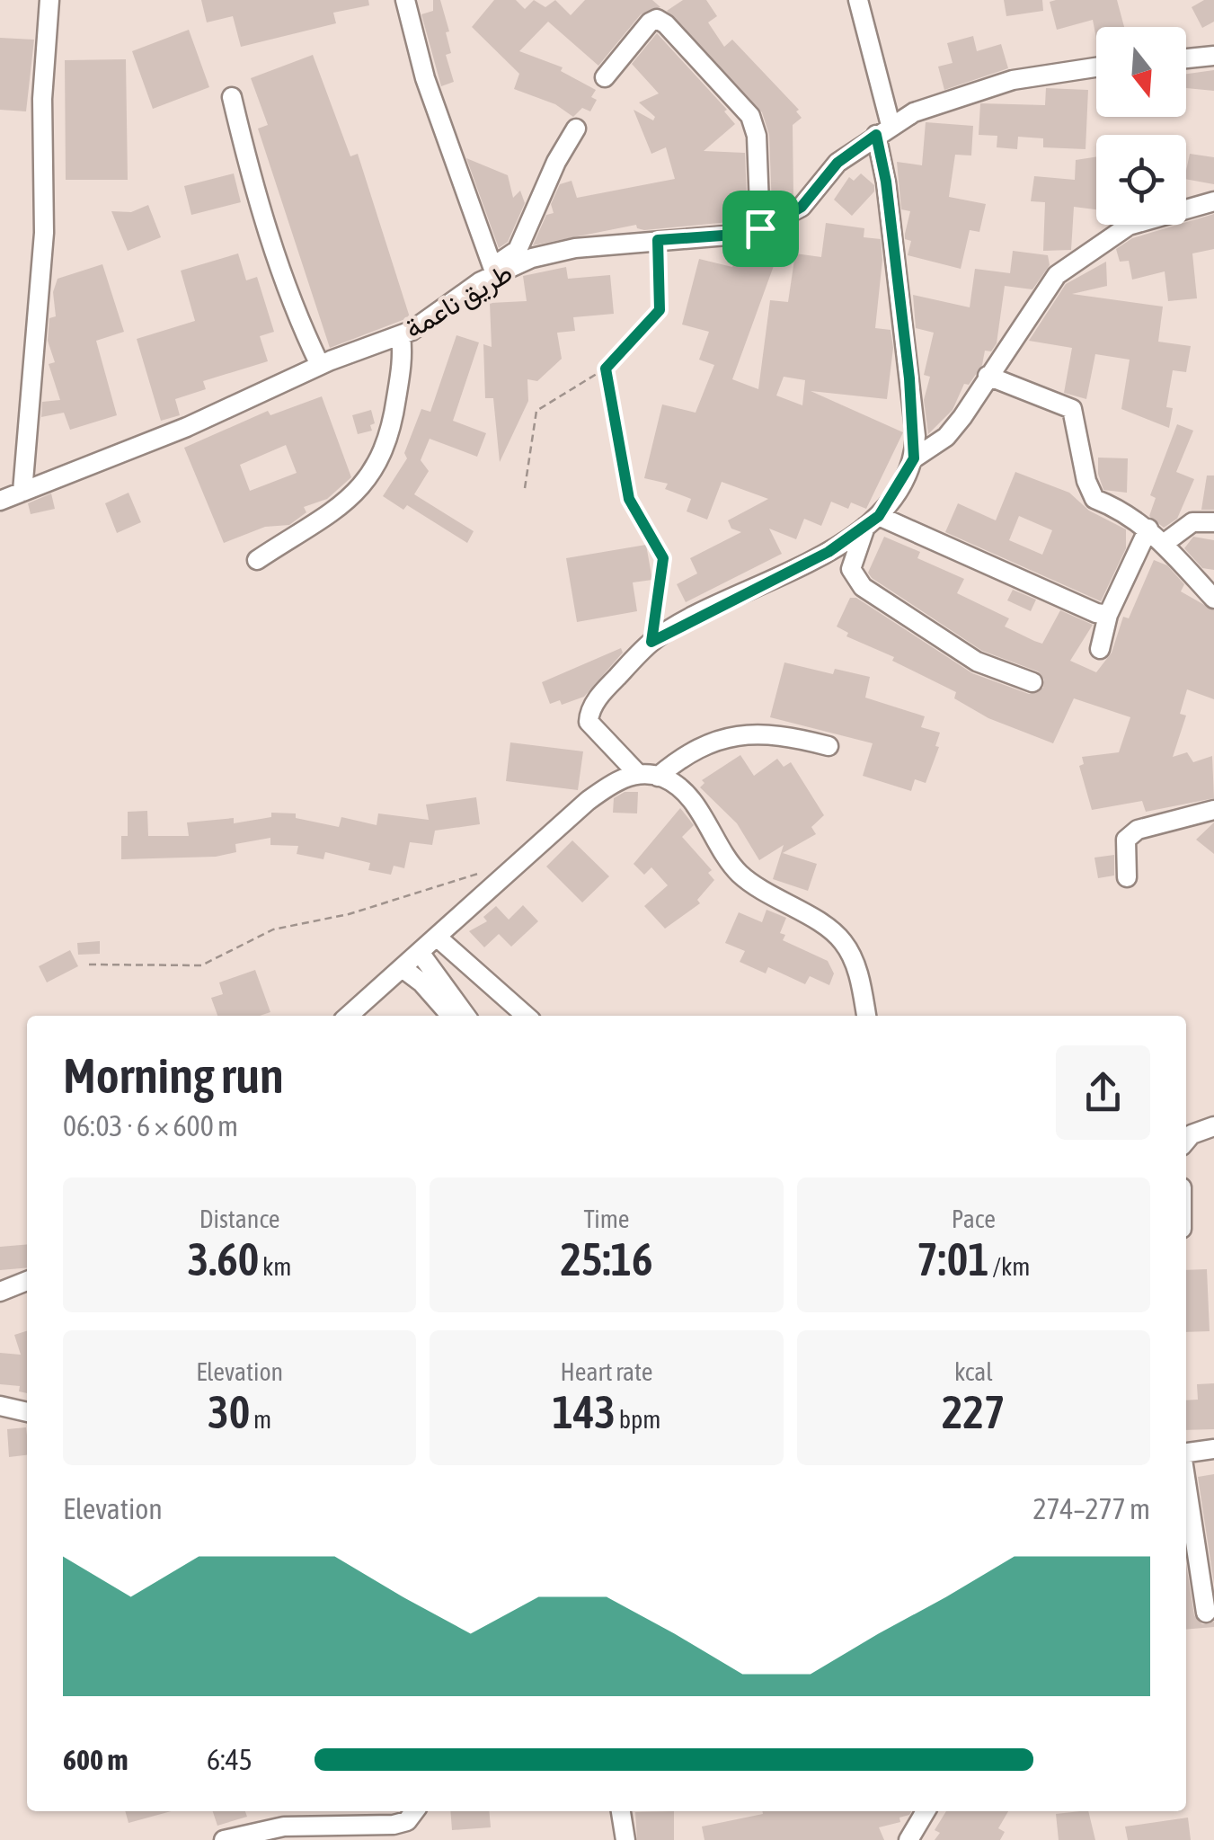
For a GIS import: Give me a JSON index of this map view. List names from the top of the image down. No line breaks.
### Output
{"streets":{"street":["طريق ناعمة"]},"north":"bottom","page":{"heading":["Morning run","06:03 · 6 × 600 m"],"stats":[["Distance","3.60 km"],["Time","25:16"],["Pace","7:01 /km"],["Elevation","30 m"],["Heart rate","143 bpm"],["kcal","227"]],"chart":["Elevation","274–277 m"],"list":[{"name":"600 m","note":"6:45"}]}}
